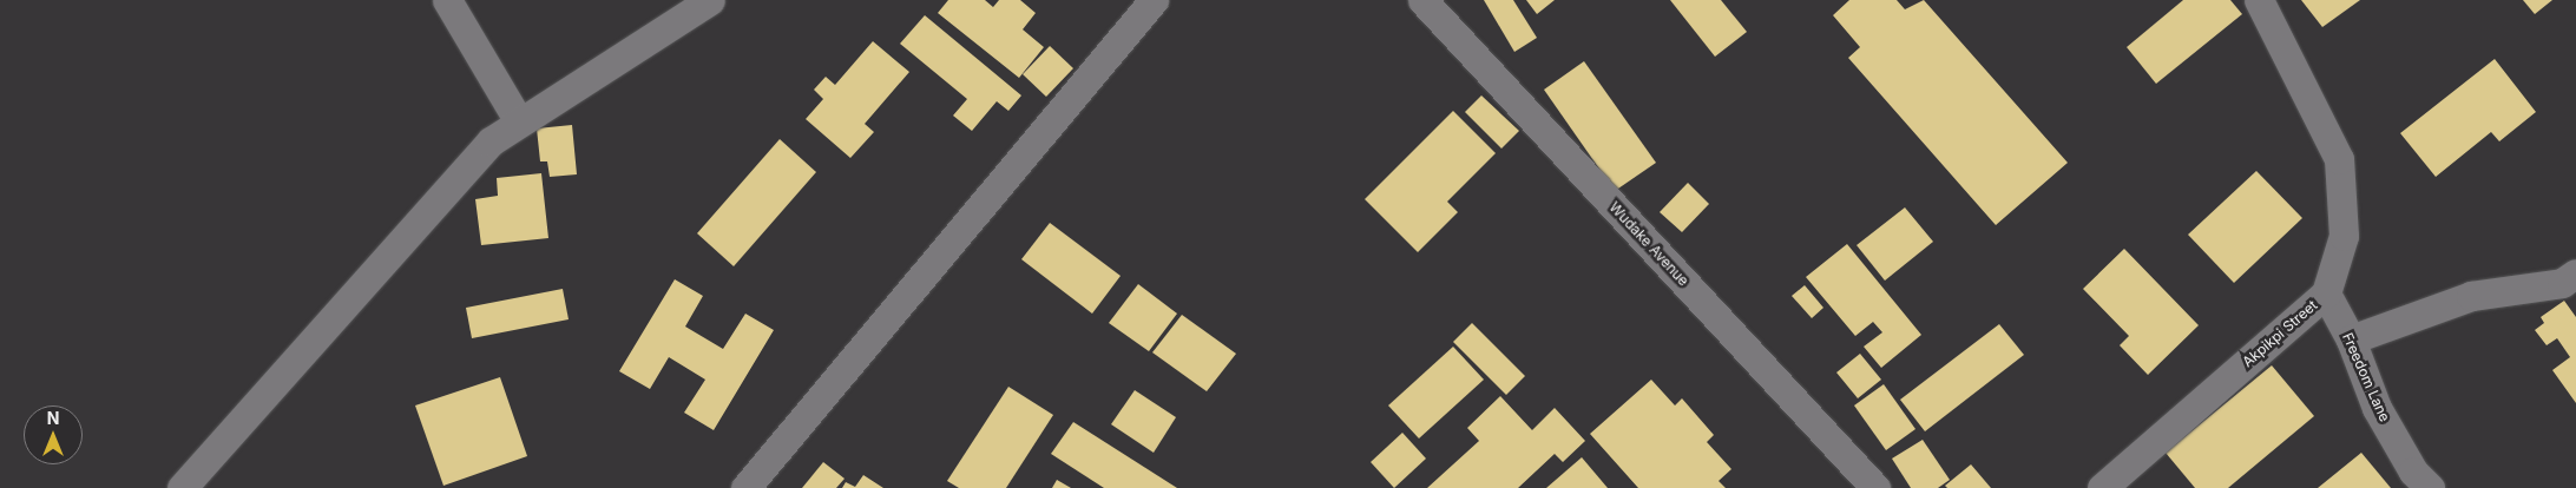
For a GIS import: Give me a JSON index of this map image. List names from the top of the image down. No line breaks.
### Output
{"streets":{"street":["Wudake Avenue","Akpikpi Street","Freedom Lane"]},"crossings":[["Akpikpi Street","Freedom Lane"]],"north":"top"}
